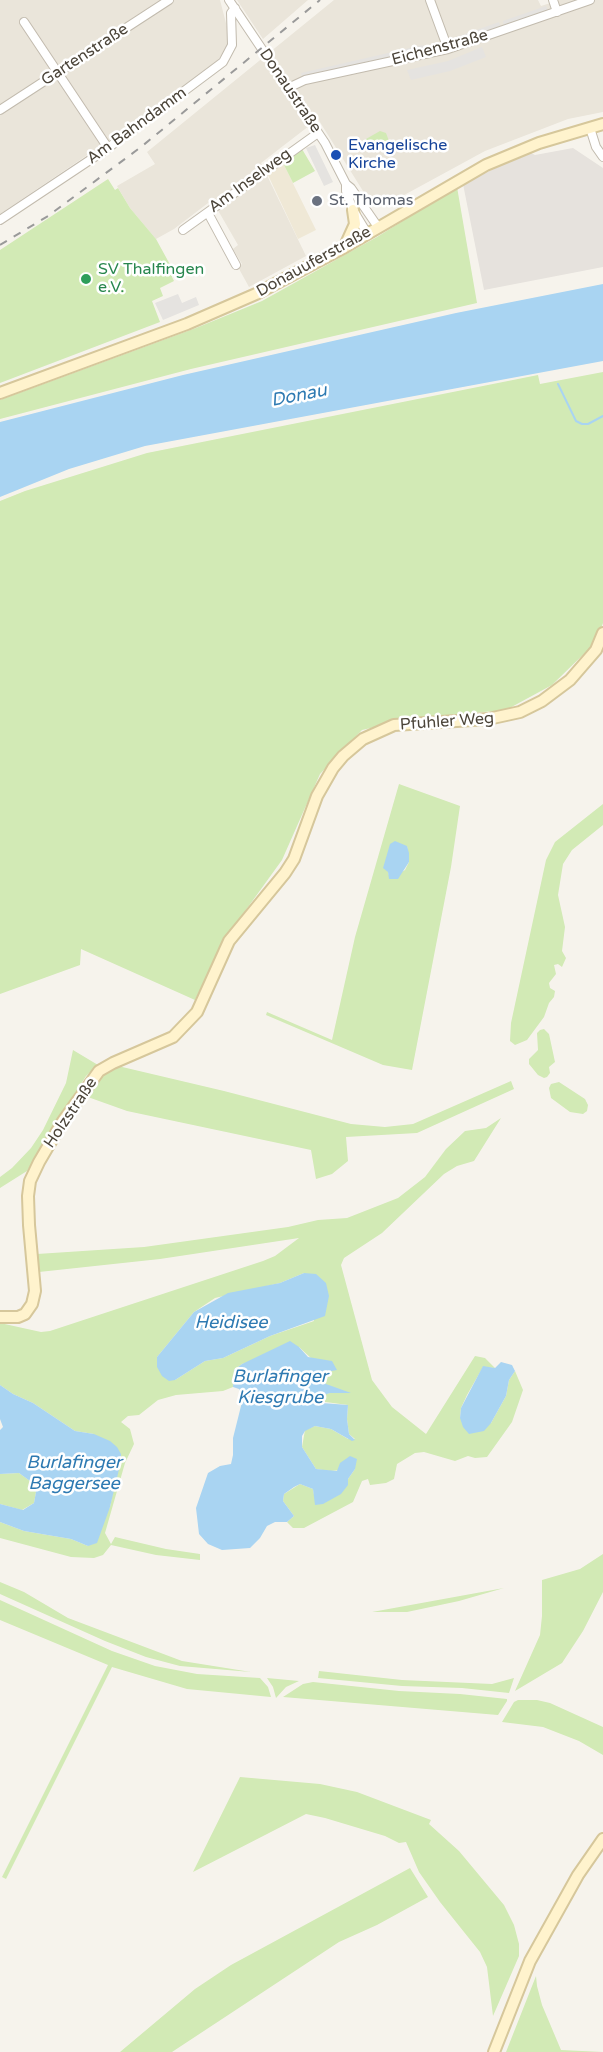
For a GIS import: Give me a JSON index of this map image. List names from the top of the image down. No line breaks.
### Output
{"streets":{"street":["Eichenstraße","Gartenstraße","Donaustraße","Am Bahndamm","Am Inselweg","Donauuferstraße","Pfuhler Weg","Holzstraße"]},"crossings":[["Eichenstraße","Donaustraße"],["Donaustraße","Am Bahndamm"],["Donaustraße","Am Inselweg"],["Donaustraße","Donauuferstraße"],["Pfuhler Weg","Holzstraße"]],"water":["Donau","Heidisee","Burlafinger Kiesgrube","Burlafinger Baggersee"],"places":["Evangelische Kirche","St. Thomas","SV Thalfingen e.V."]}
